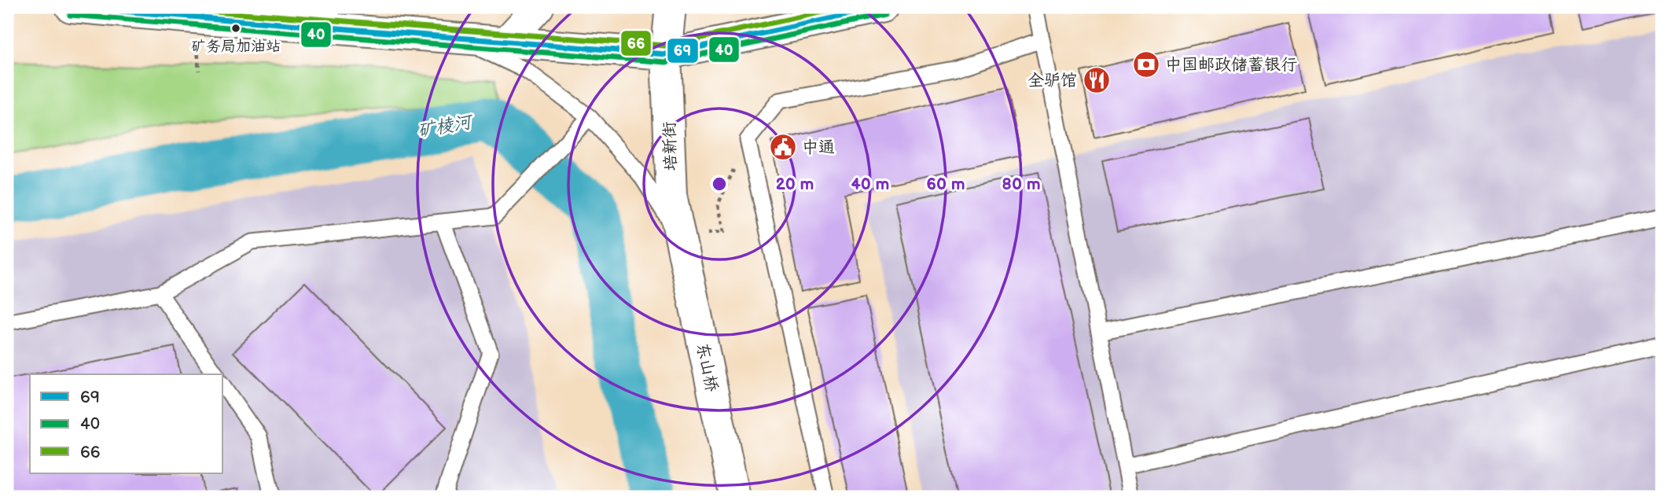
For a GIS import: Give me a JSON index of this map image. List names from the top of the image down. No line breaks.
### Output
{"streets":{"street":["培新街","东山桥"]},"crossings":[["培新街","东山桥"]],"water":["矿棱河"],"places":{"other":["矿务局加油站"],"bank":["中国邮政储蓄银行"],"restaurant":["全驴馆"],"public building":["中通"]},"lines":["transit line 69","transit line 66","transit line 40"],"legend":["69","40","66"],"rings":["20 m","40 m","60 m","80 m"]}
